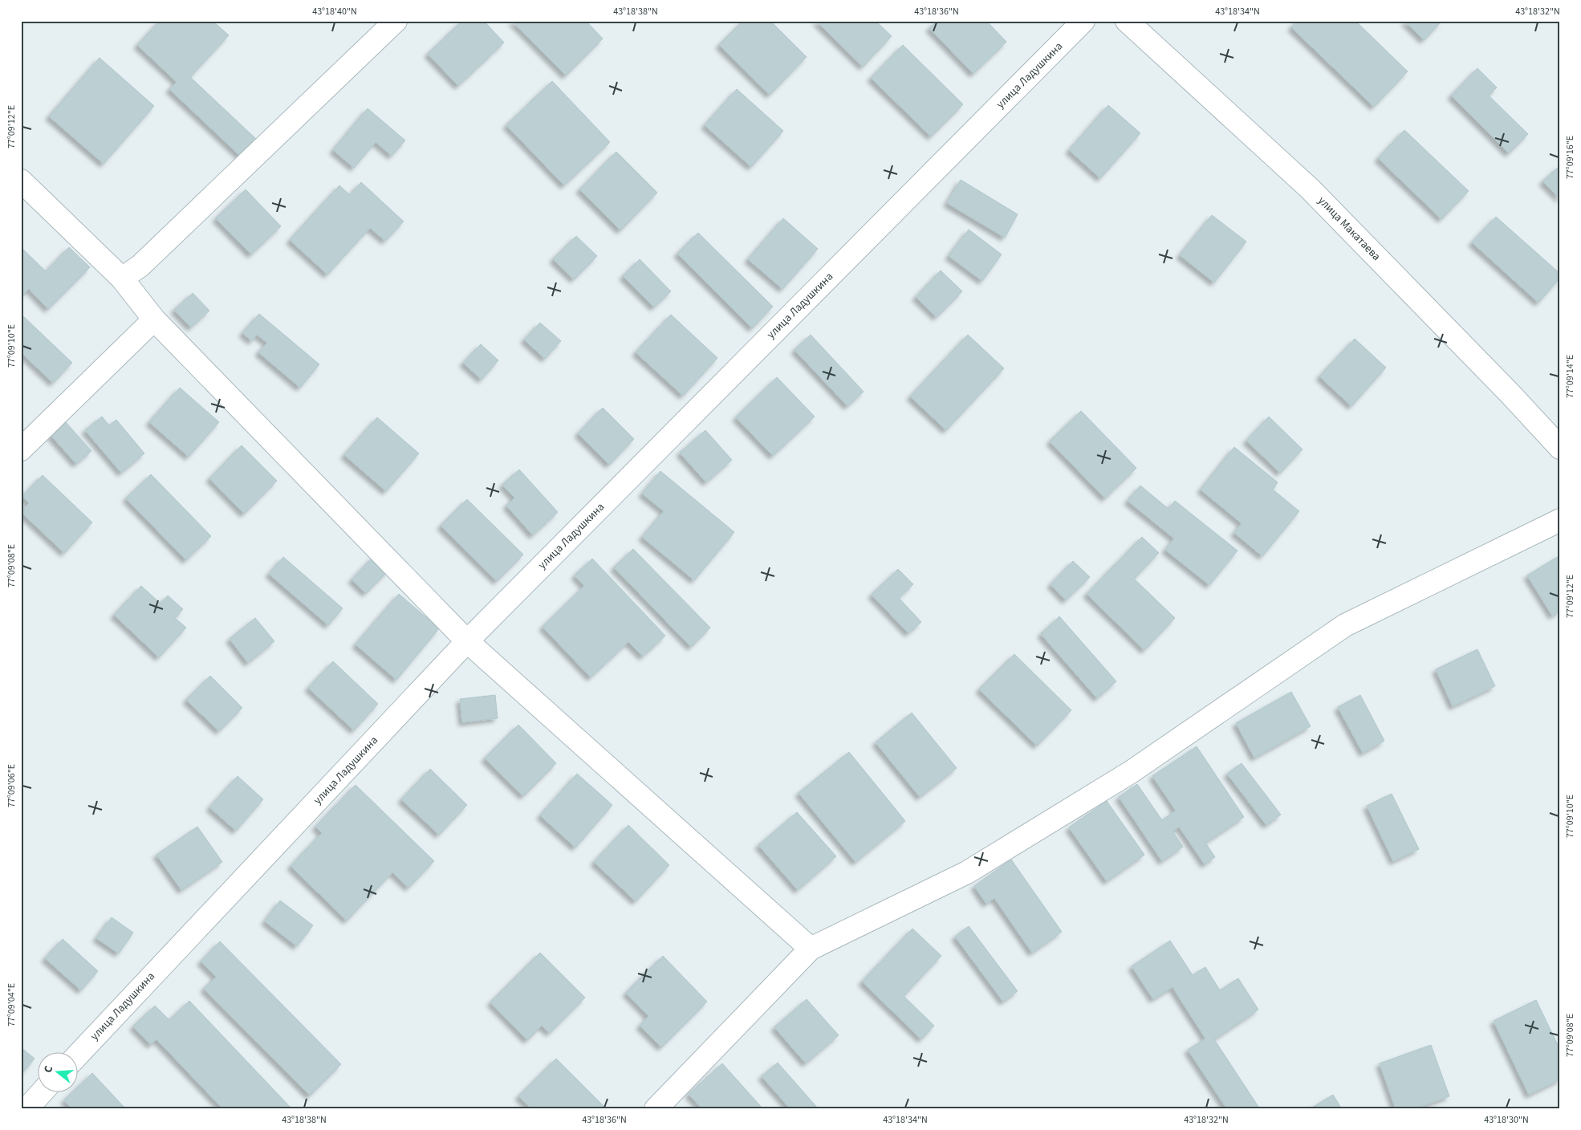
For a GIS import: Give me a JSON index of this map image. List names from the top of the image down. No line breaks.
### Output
{"streets":{"street":["улица Ладушкина","улица Макатаева"]},"north":"left","coordinates":["43°18'40\"N","43°18'38\"N","43°18'36\"N","43°18'34\"N","43°18'32\"N","77°09'12\"E","77°09'16\"E","77°09'10\"E","77°09'14\"E","77°09'08\"E","77°09'06\"E","77°09'04\"E","43°18'30\"N"]}
